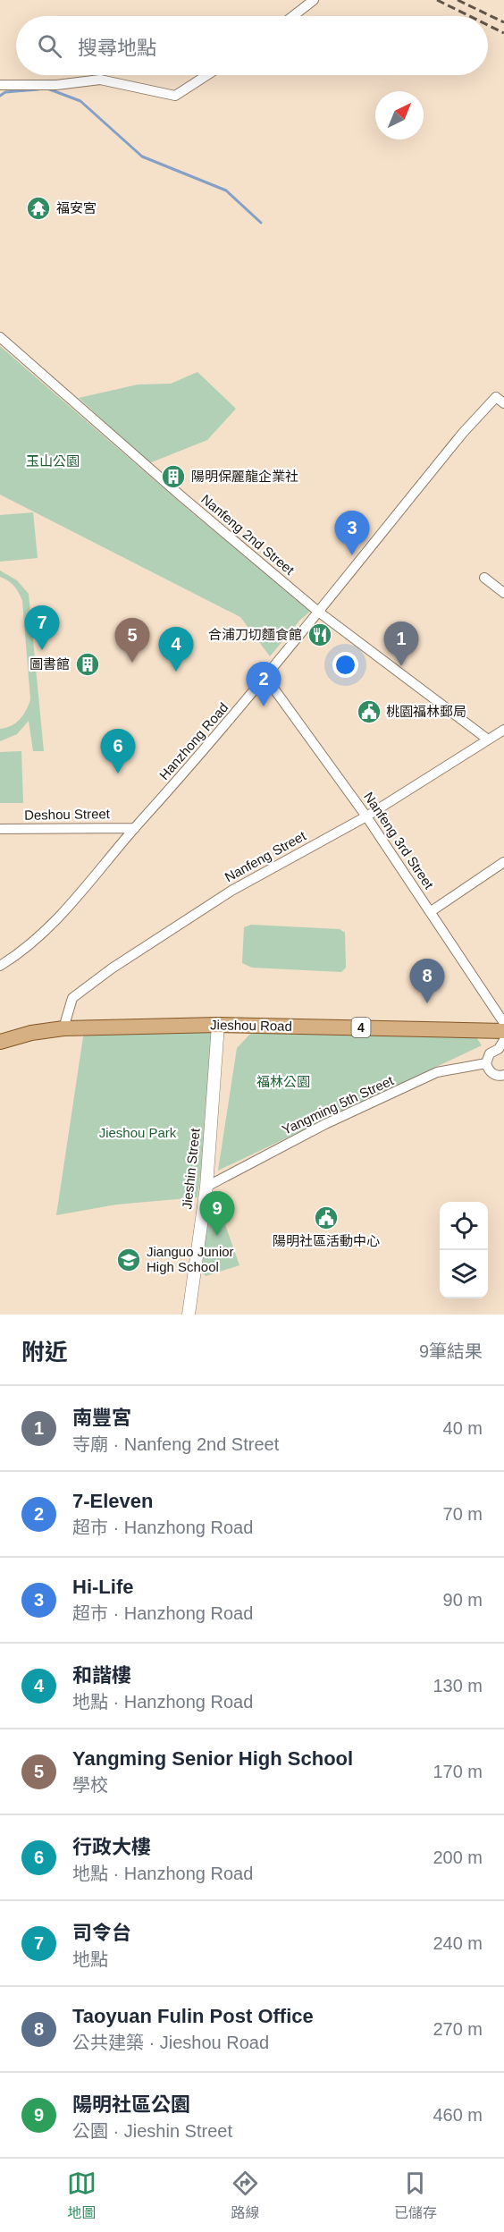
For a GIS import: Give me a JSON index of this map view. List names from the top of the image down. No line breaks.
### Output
{"streets":{"main road":["Jieshou Road","4"],"street":["Nanfeng 2nd Street","Hanzhong Road","Deshou Street","Nanfeng 3rd Street","Nanfeng Street","Yangming 5th Street","Jieshin Street"]},"crossings":[["Nanfeng 2nd Street","Hanzhong Road"],["Nanfeng 2nd Street","Nanfeng Street"],["Hanzhong Road","Deshou Street"],["Hanzhong Road","Nanfeng 3rd Street"],["Nanfeng 3rd Street","Nanfeng Street"],["Nanfeng Street","Jieshou Road"],["Jieshou Road","Jieshin Street"],["Yangming 5th Street","Jieshin Street"]],"parks":["玉山公園","福林公園","Jieshou Park"],"places":{"temple":["福安宮"],"building":["陽明保麗龍企業社","圖書館"],"restaurant":["合浦刀切麵食館"],"public building":["桃園福林郵局","陽明社區活動中心"],"school or university":["Jianguo Junior High School"]},"north":"top right","page":{"search":"搜尋地點","pins":["3","7","5","1","4","2","6","8","9"],"heading":["附近","9筆結果"],"list":[{"mark":"1","name":"南豐宮","note":"寺廟 · Nanfeng 2nd Street","value":"40 m"},{"mark":"2","name":"7-Eleven","note":"超市 · Hanzhong Road","value":"70 m"},{"mark":"3","name":"Hi-Life","note":"超市 · Hanzhong Road","value":"90 m"},{"mark":"4","name":"和諧樓","note":"地點 · Hanzhong Road","value":"130 m"},{"mark":"5","name":"Yangming Senior High School","note":"學校","value":"170 m"},{"mark":"6","name":"行政大樓","note":"地點 · Hanzhong Road","value":"200 m"},{"mark":"7","name":"司令台","note":"地點","value":"240 m"},{"mark":"8","name":"Taoyuan Fulin Post Office","note":"公共建築 · Jieshou Road","value":"270 m"},{"mark":"9","name":"陽明社區公園","note":"公園 · Jieshin Street","value":"460 m"}],"nav":["地圖","路線","已儲存"]}}
